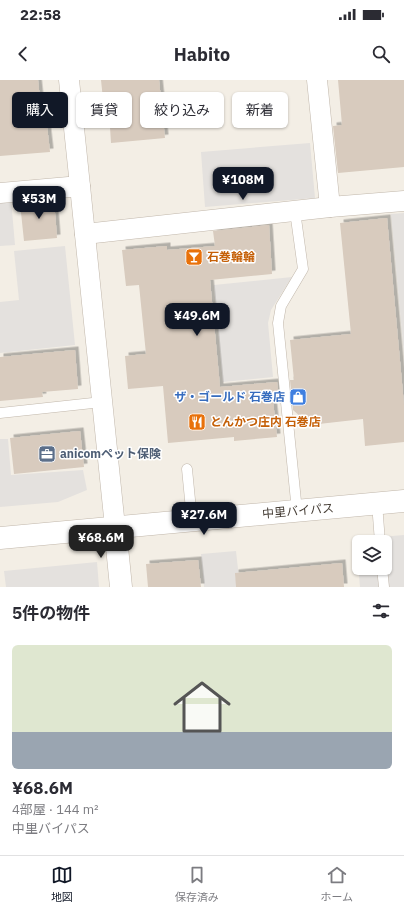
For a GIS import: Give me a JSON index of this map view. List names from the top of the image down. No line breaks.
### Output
{"streets":{"street":["中里バイパス"]},"places":{"bar":["石巻輪輪"],"shop":["ザ・ゴールド 石巻店"],"restaurant":["とんかつ庄内 石巻店"],"office":["anicomペット保険"]},"page":{"status":"22:58","header":"Habito","chip":["購入","賃貸","絞り込み","新着"],"price":["¥108M","¥53M","¥49.6M","¥27.6M","¥68.6M"],"heading":"5件の物件","list":[{"name":"¥68.6M","note":"4部屋 · 144 m² · 中里バイパス"}],"tabs":["地図","保存済み","ホーム"]}}
